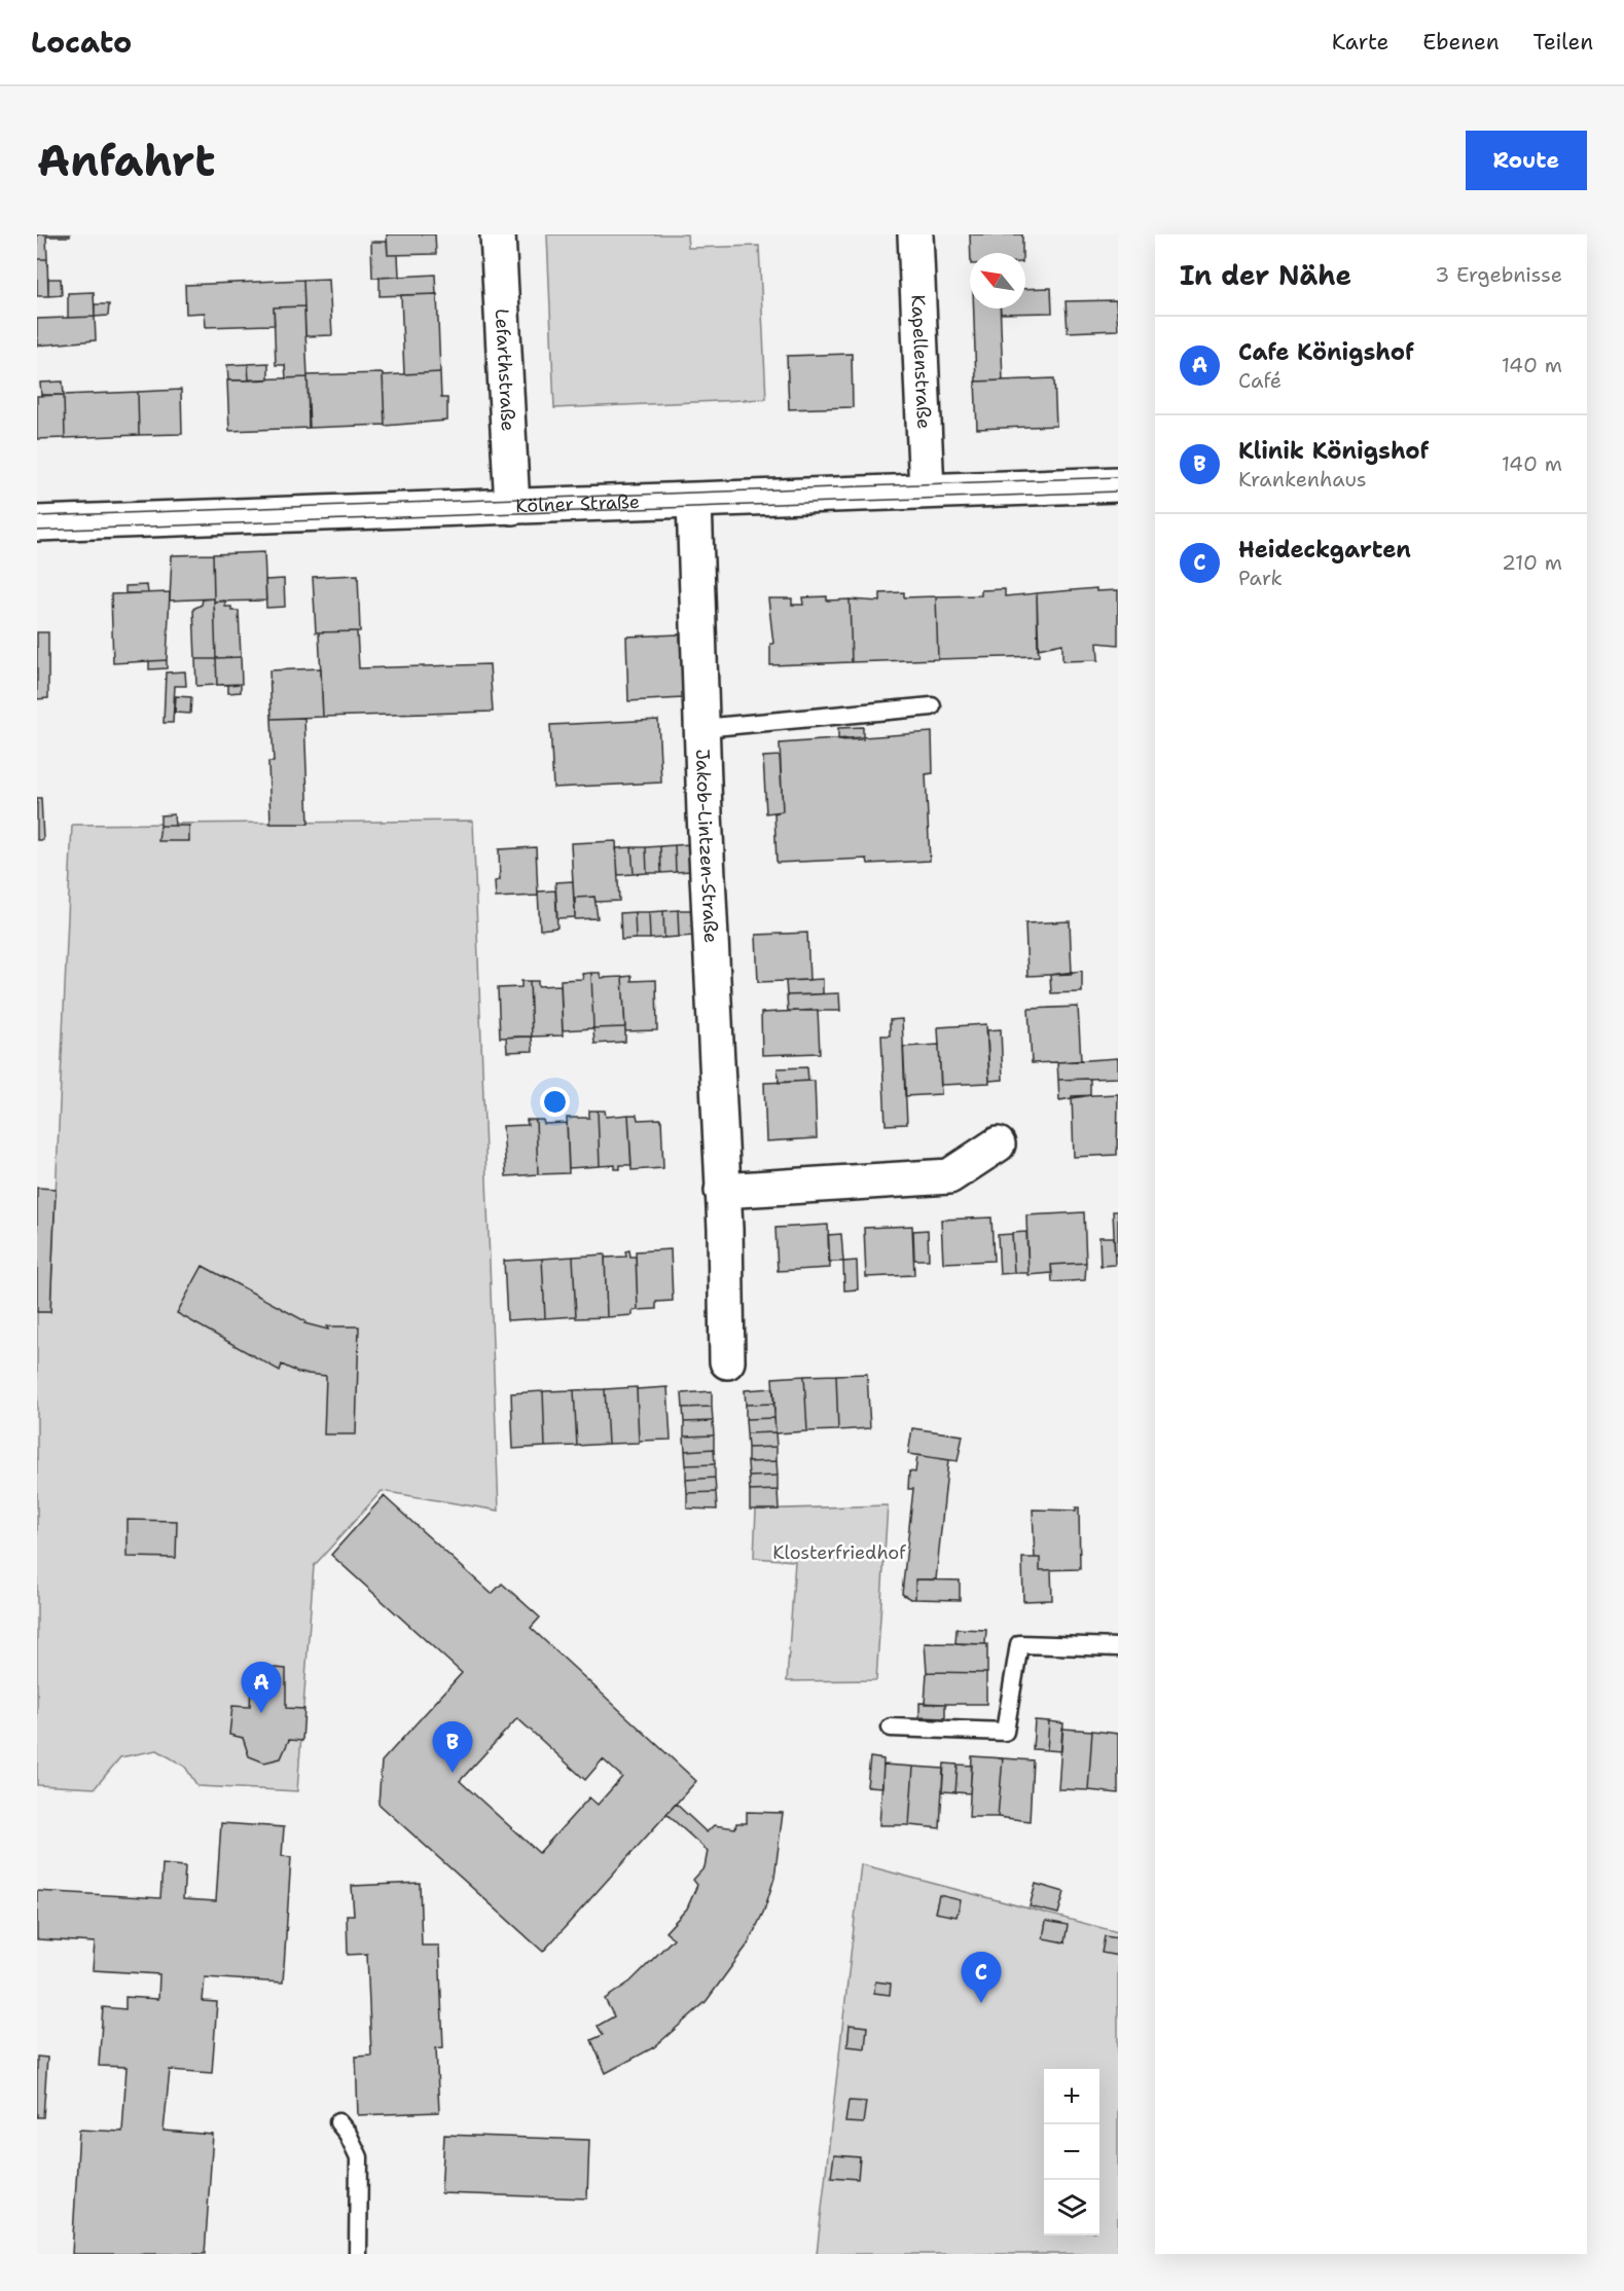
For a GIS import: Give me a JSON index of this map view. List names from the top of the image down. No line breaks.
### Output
{"streets":{"street":["Kapellenstraße","Lefarthstraße","Kölner Straße","Jakob-Lintzen-Straße"]},"crossings":[["Kapellenstraße","Kölner Straße"],["Lefarthstraße","Kölner Straße"],["Kölner Straße","Jakob-Lintzen-Straße"]],"parks":["Klosterfriedhof"],"north":"top left","page":{"header":"Locato","nav":["Karte","Ebenen","Teilen"],"buttons":"Route","title":"Anfahrt","heading":["In der Nähe","3 Ergebnisse"],"list":[{"mark":"A","name":"Cafe Königshof","note":"Café","value":"140 m"},{"mark":"B","name":"Klinik Königshof","note":"Krankenhaus","value":"140 m"},{"mark":"C","name":"Heideckgarten","note":"Park","value":"210 m"}],"pins":["A","B","C"],"map_buttons":["+","−"]}}
